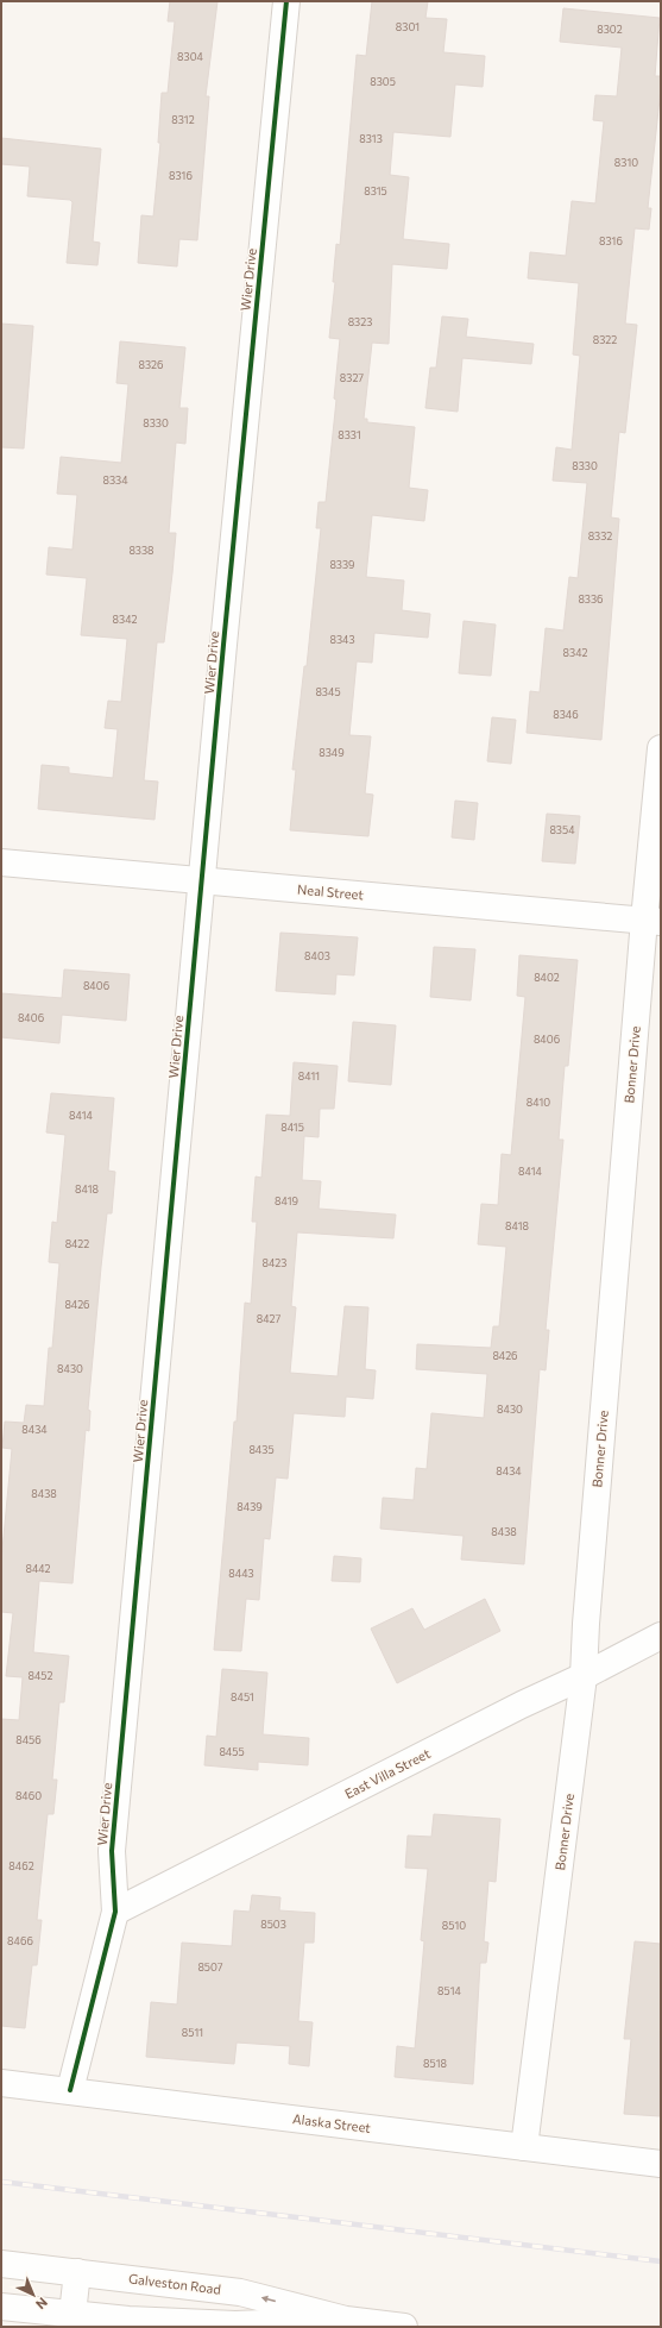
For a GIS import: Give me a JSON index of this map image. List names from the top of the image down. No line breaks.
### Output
{"streets":{"street":["Wier Drive","Neal Street","Bonner Drive","East Villa Street","Alaska Street","Galveston Road"]},"crossings":[["Wier Drive","Neal Street"],["Wier Drive","East Villa Street"],["Wier Drive","Alaska Street"],["Neal Street","Bonner Drive"],["Bonner Drive","East Villa Street"],["Bonner Drive","Alaska Street"]],"house_numbers":["8301","8302","8304","8305","8312","8313","8310","8316","8315","8316","8323","8322","8326","8327","8330","8331","8330","8334","8332","8338","8339","8336","8342","8343","8342","8345","8346","8349","8354","8403","8402","8406","8406","8406","8411","8410","8414","8415","8414","8418","8419","8418","8422","8423","8426","8427","8426","8430","8430","8434","8435","8434","8438","8439","8438","8442","8443","8452","8451","8456","8455","8460","8462","8503","8510","8466","8507","8514","8511","8518"],"north":"bottom right"}
